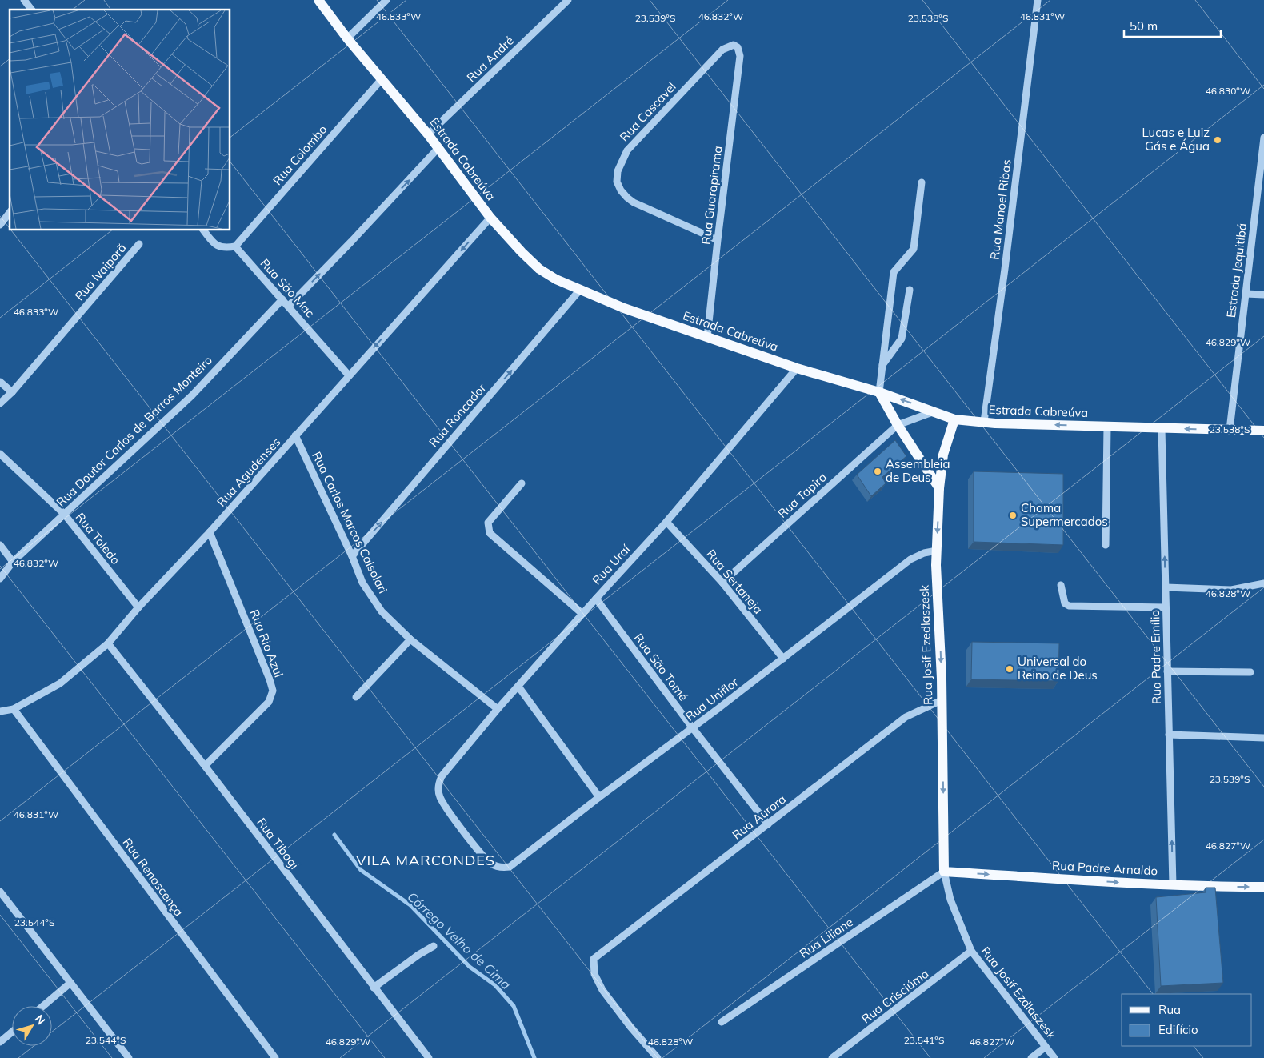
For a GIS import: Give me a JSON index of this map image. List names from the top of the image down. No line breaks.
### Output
{"streets":{"main road":["Estrada Cabreúva","Rua Josif Ezedlaszesk","Rua Padre Arnaldo"],"street":["Rua André","Rua Cascavel","Rua Colombo","Rua Guarapirama","Rua Manoel Ribas","Estrada Jequitibá","Rua Ivaiporã","Rua São Mac","Rua Roncador","Rua Doutor Carlos de Barros Monteiro","Rua Agudenses","Rua Tapira","Rua Carlos Marcos Calsolari","Rua Toledo","Rua Uraí","Rua Sertaneja","Rua Rio Azul","Rua Padre Emílio","Rua São Tomé","Rua Uniflor","Rua Aurora","Rua Tibagi","Rua Renascença","Rua Liliane","Rua Josif Ezdlaszesk","Rua Crisciúma"]},"crossings":[["Rua André","Estrada Cabreúva"],["Rua Cascavel","Rua Guarapirama"],["Rua Colombo","Estrada Cabreúva"],["Rua Colombo","Rua São Mac"],["Estrada Cabreúva","Rua Guarapirama"],["Estrada Cabreúva","Rua Manoel Ribas"],["Estrada Cabreúva","Estrada Jequitibá"],["Estrada Cabreúva","Rua Roncador"],["Estrada Cabreúva","Rua Agudenses"],["Estrada Cabreúva","Rua Uraí"],["Estrada Cabreúva","Rua Josif Ezedlaszesk"],["Estrada Cabreúva","Rua Padre Emílio"],["Rua São Mac","Rua Doutor Carlos de Barros Monteiro"],["Rua São Mac","Rua Agudenses"],["Rua Roncador","Rua Carlos Marcos Calsolari"],["Rua Doutor Carlos de Barros Monteiro","Rua Toledo"],["Rua Agudenses","Rua Carlos Marcos Calsolari"],["Rua Agudenses","Rua Toledo"],["Rua Agudenses","Rua Rio Azul"],["Rua Agudenses","Rua Tibagi"],["Rua Agudenses","Rua Renascença"],["Rua Tapira","Rua Sertaneja"],["Rua Carlos Marcos Calsolari","Rua Uraí"],["Rua Uraí","Rua Sertaneja"],["Rua Uraí","Rua São Tomé"],["Rua Uraí","Rua Uniflor"],["Rua Sertaneja","Rua Uniflor"],["Rua Rio Azul","Rua Tibagi"],["Rua Josif Ezedlaszesk","Rua Uniflor"],["Rua Josif Ezedlaszesk","Rua Aurora"],["Rua Josif Ezedlaszesk","Rua Padre Arnaldo"],["Rua Josif Ezedlaszesk","Rua Liliane"],["Rua Josif Ezedlaszesk","Rua Josif Ezdlaszesk"],["Rua Padre Emílio","Rua Padre Arnaldo"],["Rua São Tomé","Rua Uniflor"],["Rua São Tomé","Rua Aurora"],["Rua Padre Arnaldo","Rua Liliane"],["Rua Padre Arnaldo","Rua Josif Ezdlaszesk"],["Rua Liliane","Rua Josif Ezdlaszesk"],["Rua Josif Ezdlaszesk","Rua Crisciúma"]],"one_way":["Rua Roncador","Rua Josif Ezedlaszesk","Rua Padre Arnaldo"],"districts":["VILA MARCONDES"],"water":["Córrego Velho de Cima"],"places":["Lucas e Luiz Gás e Água","Assembleia de Deus","Chama Supermercados","Universal do Reino de Deus"],"legend":["Rua","Edifício"],"scale_bar":"50 m","north":"top right","coordinates":["46.833°W","46.832°W","46.831°W","23.539°S","23.538°S","46.830°W","46.829°W","46.828°W","46.827°W","23.544°S","23.541°S"]}
